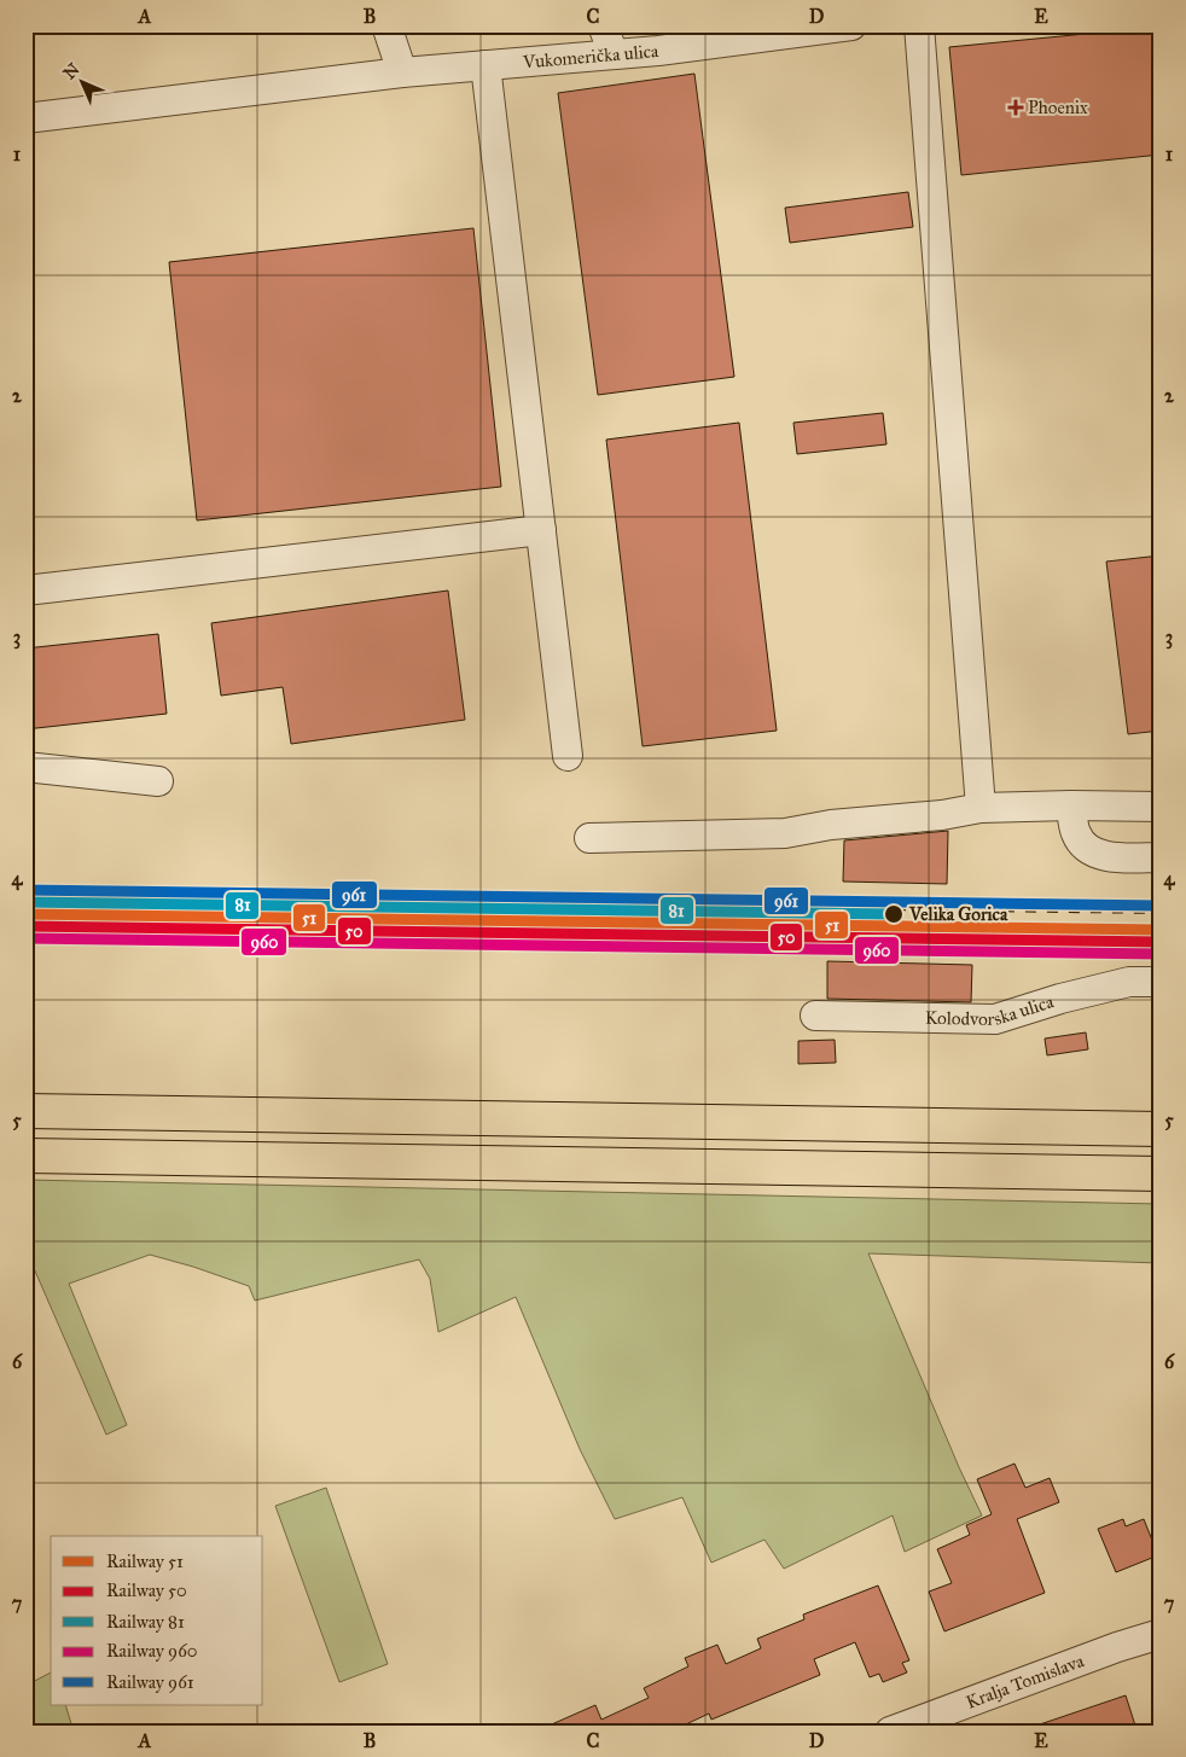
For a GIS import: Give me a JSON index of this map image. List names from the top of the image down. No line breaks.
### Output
{"streets":{"street":["Vukomerička ulica","Kolodvorska ulica","Kralja Tomislava"]},"places":{"health":["Phoenix"],"other":["Velika Gorica"]},"lines":["rail line 961","rail line 81","rail line 51","rail line 50","rail line 960"],"legend":["Railway 51","Railway 50","Railway 81","Railway 960","Railway 961"],"north":"top left","grid":{"columns":["A","B","C","D","E"],"rows":["1","2","3","4","5","6","7"]}}
